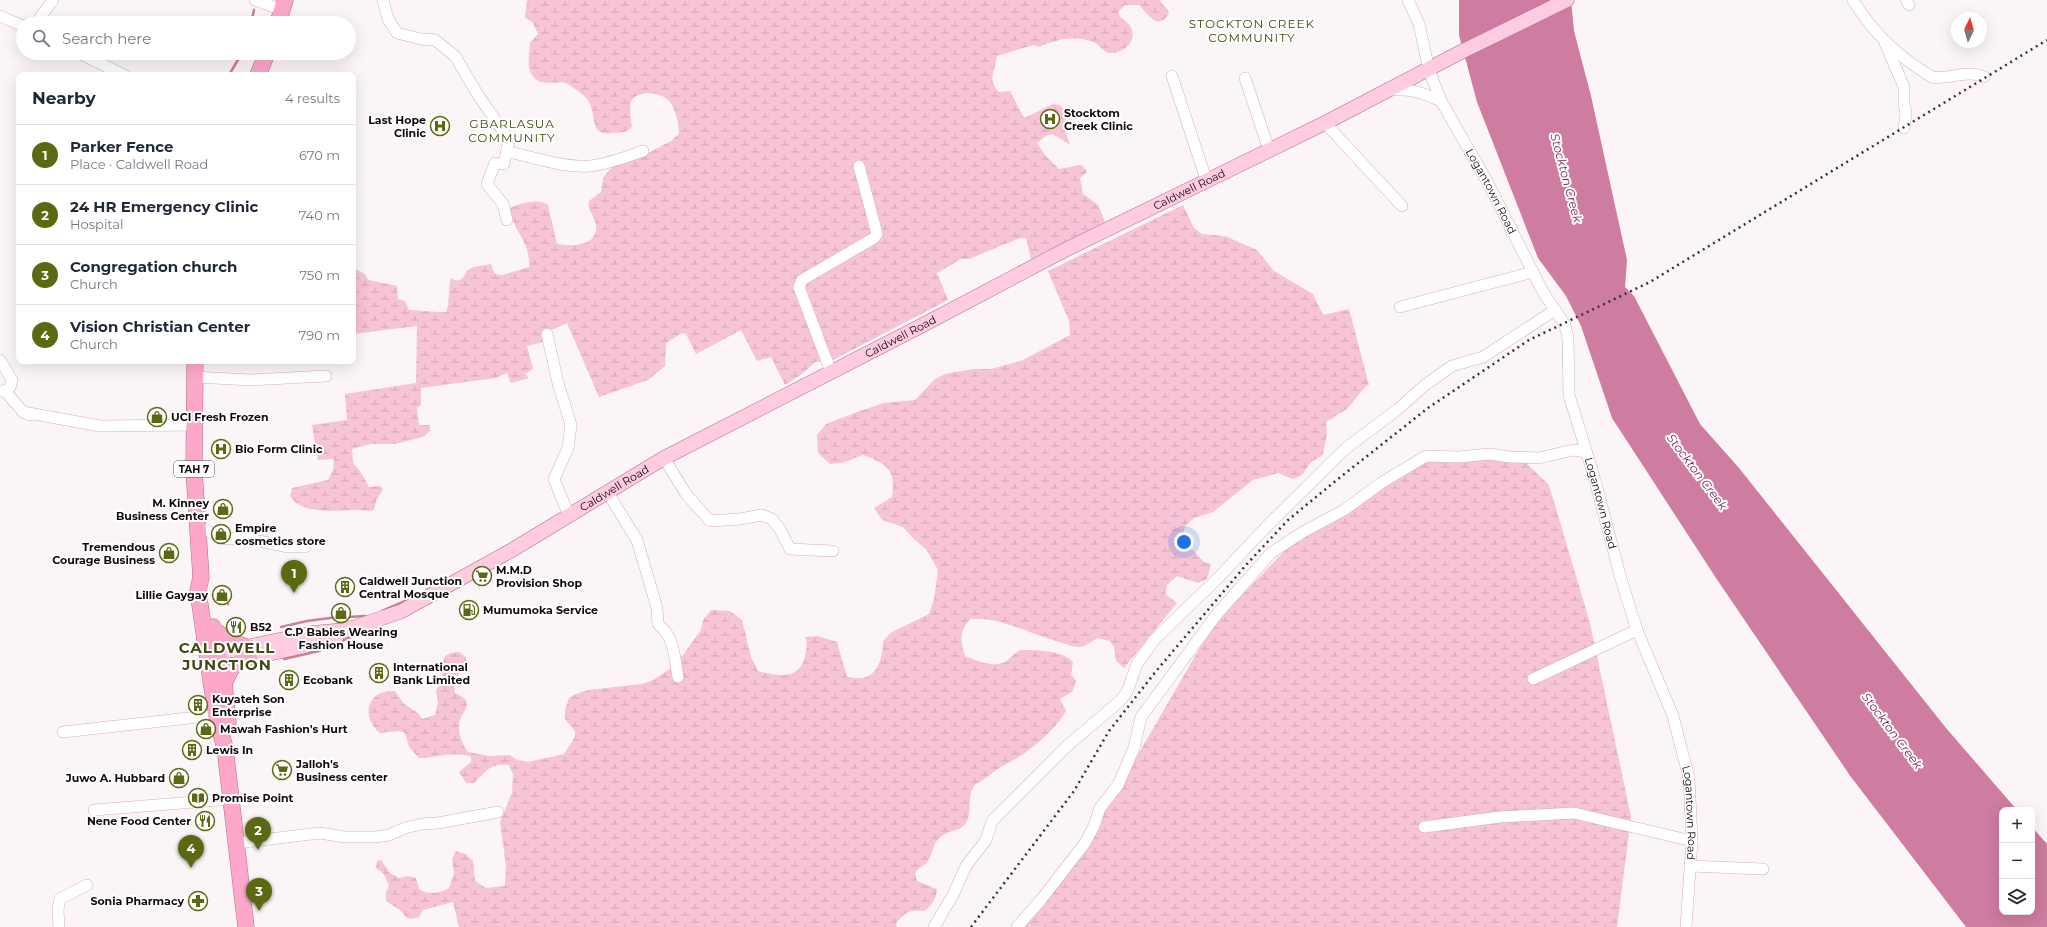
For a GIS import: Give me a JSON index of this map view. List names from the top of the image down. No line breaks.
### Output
{"streets":{"highway":["TAH 7"],"main road":["Caldwell Road"],"street":["Logantown Road"]},"crossings":[["Caldwell Road","Logantown Road"],["Caldwell Road","TAH 7"]],"districts":["STOCKTON CREEK COMMUNITY","GBARLASUA COMMUNITY","CALDWELL JUNCTION"],"water":["Stockton Creek"],"places":{"hospital":["Stocktom Creek Clinic","Last Hope Clinic","Bio Form Clinic"],"shop":["UCI Fresh Frozen","M. Kinney Business Center","Empire cosmetics store","Tremendous Courage Business","Lillie Gaygay","C.P Babies Wearing Fashion House","Mawah Fashion's Hurt","Juwo A. Hubbard"],"supermarket":["M.M.D Provision Shop","Jalloh's Business center"],"building":["Caldwell Junction Central Mosque","International Bank Limited","Ecobank","Kuyateh Son Enterprise","Lewis In"],"fuel station":["Mumumoka Service"],"restaurant":["B52","Nene Food Center"],"library":["Promise Point"],"pharmacy":["Sonia Pharmacy"]},"north":"top","page":{"search":"Search here","heading":["Nearby","4 results"],"list":[{"mark":"1","name":"Parker Fence","note":"Place · Caldwell Road","value":"670 m"},{"mark":"2","name":"24 HR Emergency Clinic","note":"Hospital","value":"740 m"},{"mark":"3","name":"Congregation church","note":"Church","value":"750 m"},{"mark":"4","name":"Vision Christian Center","note":"Church","value":"790 m"}],"pins":["1","2","4","3"],"map_buttons":["+","−"]}}
